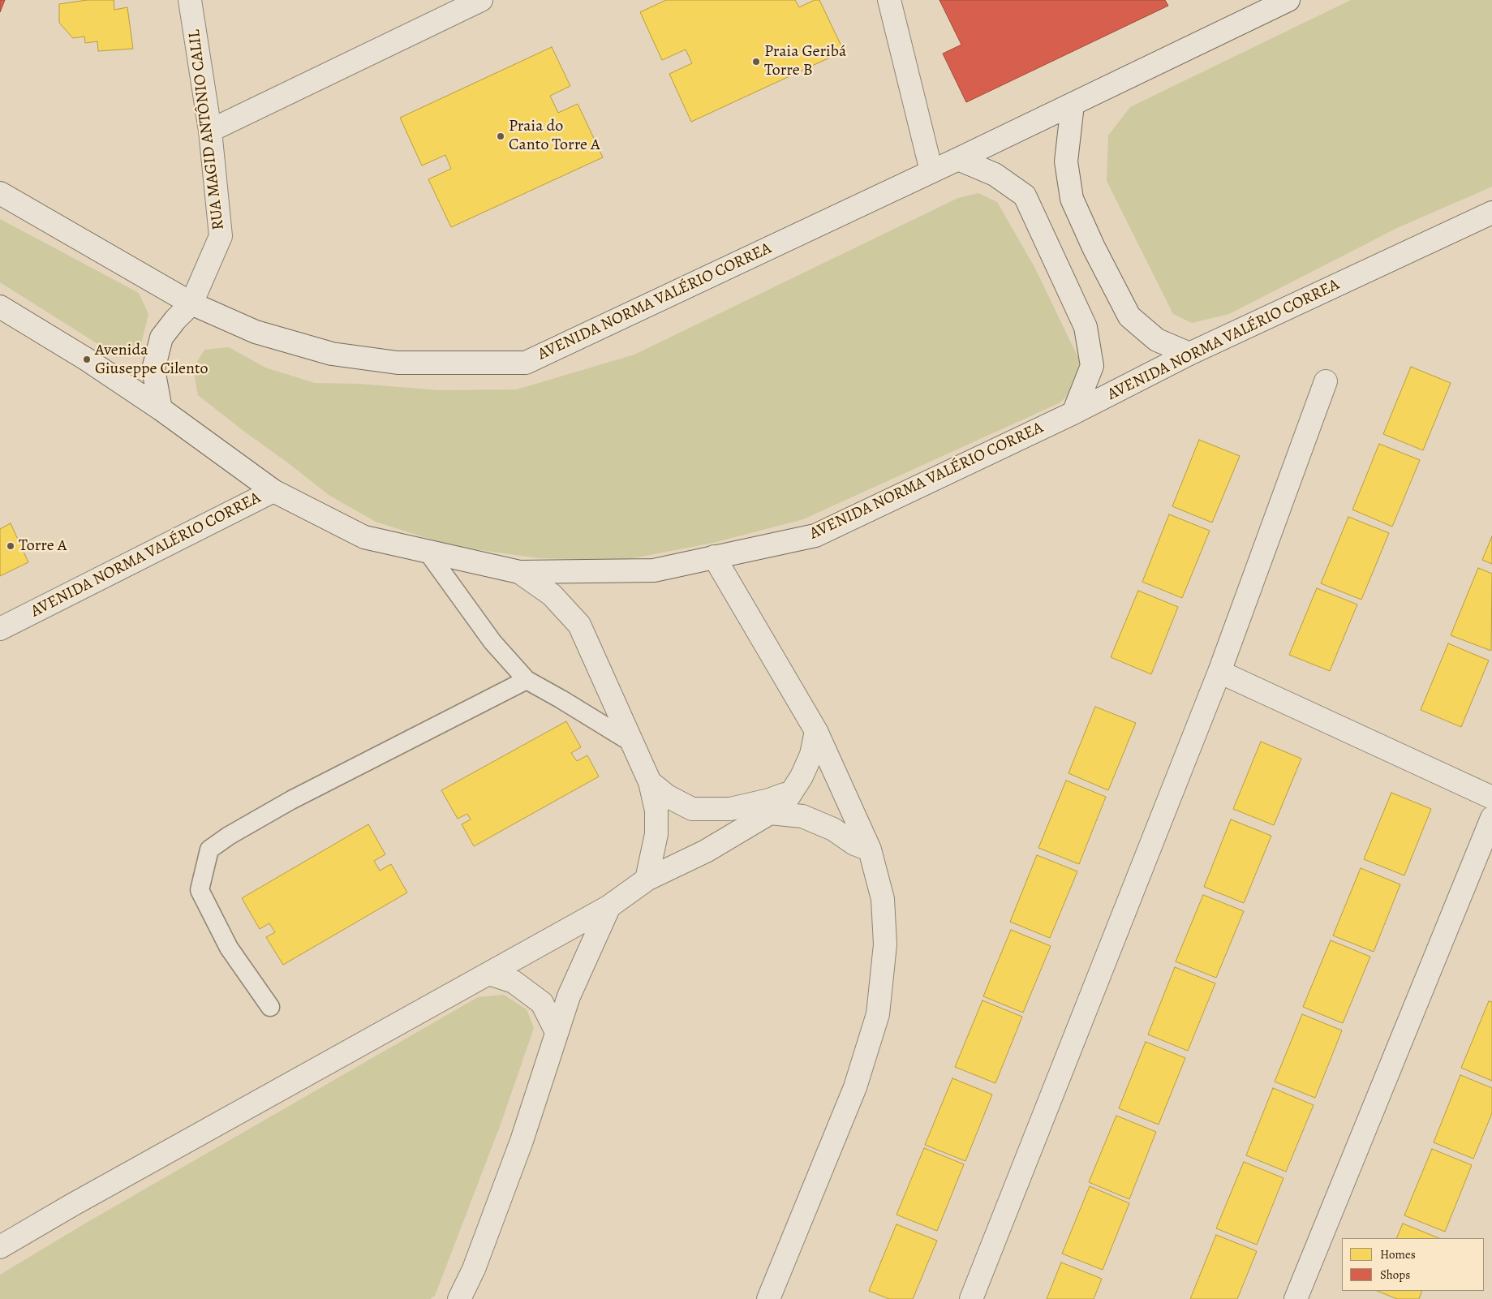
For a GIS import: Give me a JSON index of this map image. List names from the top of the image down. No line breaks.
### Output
{"streets":{"street":["RUA MAGID ANTÔNIO CALIL","AVENIDA NORMA VALÉRIO CORREA"]},"crossings":[["RUA MAGID ANTÔNIO CALIL","AVENIDA NORMA VALÉRIO CORREA"]],"places":["Praia Geribá Torre B","Praia do Canto Torre A","Avenida Giuseppe Cilento","Torre A"],"legend":["Homes","Shops"]}
